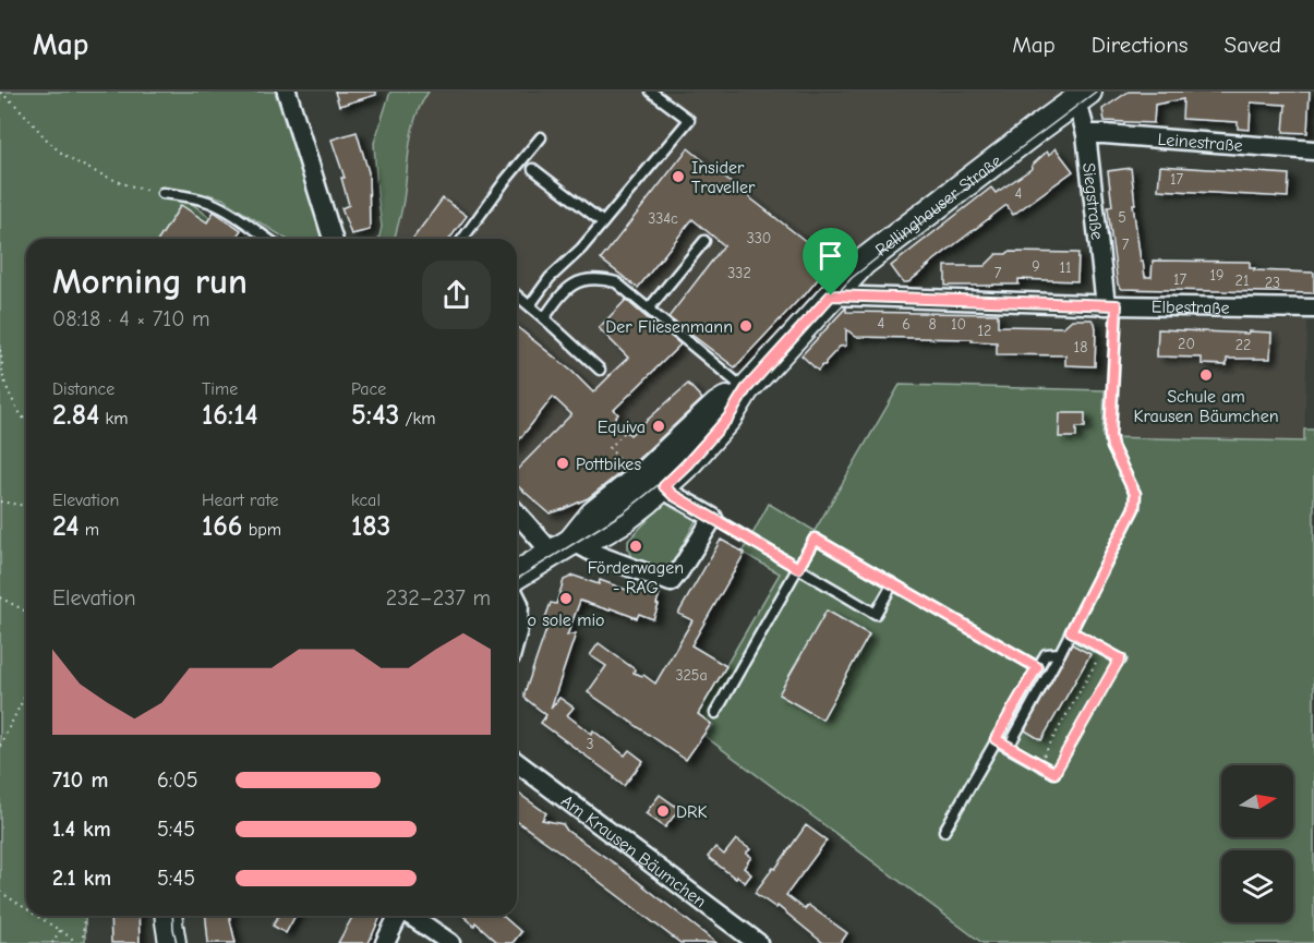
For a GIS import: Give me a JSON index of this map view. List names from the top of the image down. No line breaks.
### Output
{"streets":{"main road":["Rellinghauser Straße"],"street":["Leinestraße","Siegstraße","Elbestraße","Am Krausen Bäumchen"]},"crossings":[["Leinestraße","Siegstraße"],["Siegstraße","Rellinghauser Straße"],["Siegstraße","Elbestraße"],["Rellinghauser Straße","Elbestraße"]],"places":["Insider Traveller","Der Fliesenmann","Schule am Krausen Bäumchen","Equiva","Pottbikes","Förderwagen - RAG","o sole mio","DRK"],"house_numbers":["17","4","5","334c","330","7","9","11","332","7","19","17","21","23","4","6","8","10","12","20","22","18","325a","3"],"north":"right","page":{"header":"Map","nav":["Map","Directions","Saved"],"heading":["Morning run","08:18 · 4 × 710 m"],"stats":[["Distance","2.84 km"],["Time","16:14"],["Pace","5:43 /km"],["Elevation","24 m"],["Heart rate","166 bpm"],["kcal","183"]],"chart":["Elevation","232–237 m"],"list":[{"name":"710 m","note":"6:05"},{"name":"1.4 km","note":"5:45"},{"name":"2.1 km","note":"5:45"}]}}
